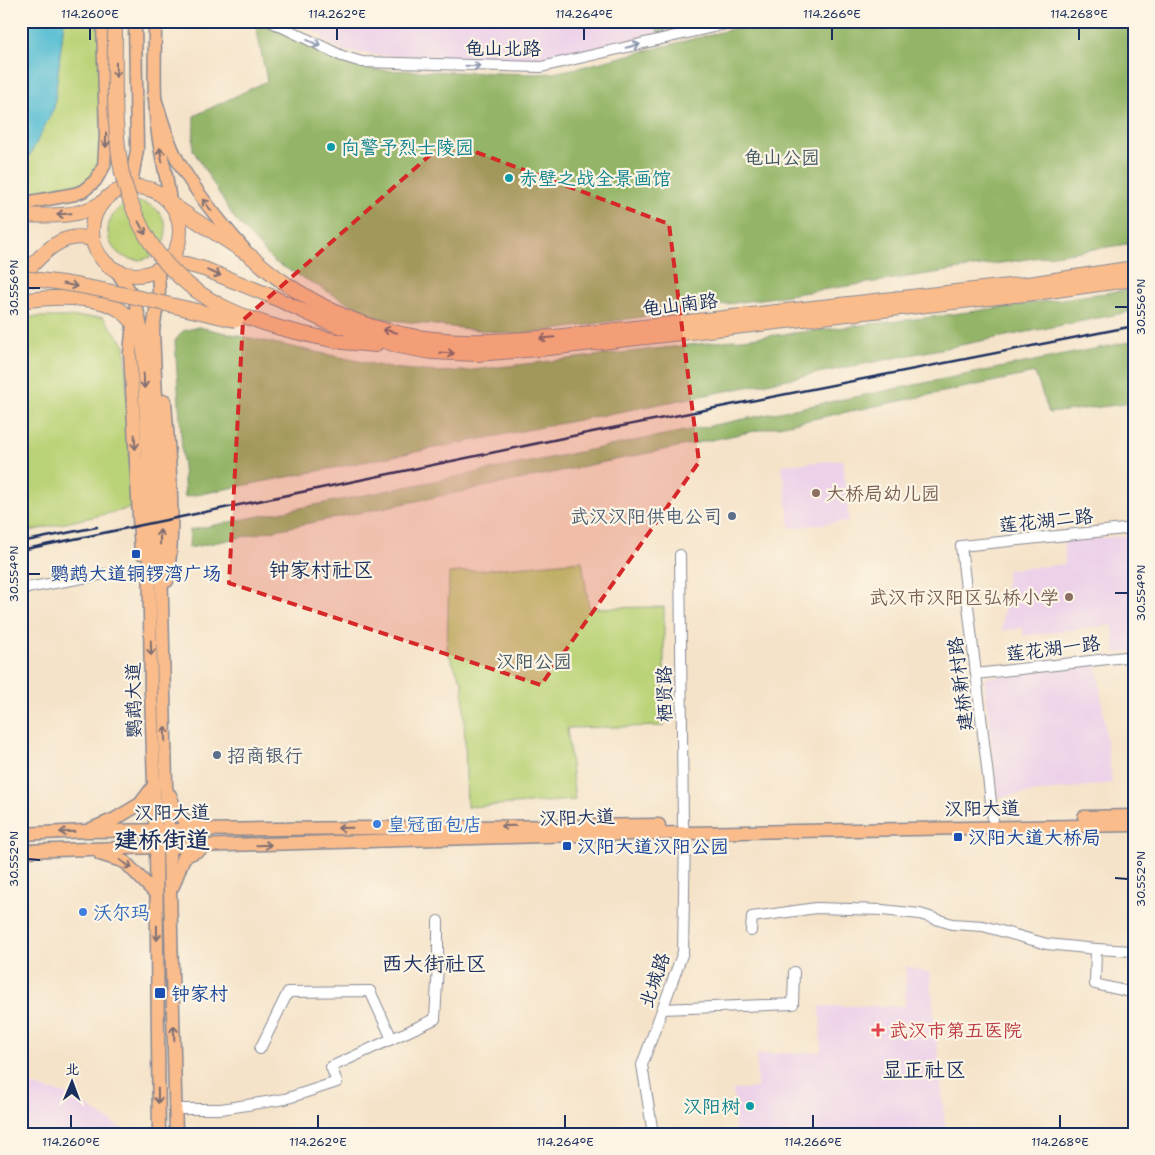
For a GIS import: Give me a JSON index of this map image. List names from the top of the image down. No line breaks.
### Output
{"streets":{"highway":["龟山南路"],"main road":["鹦鹉大道","汉阳大道"],"street":["龟山北路","莲花湖二路","莲花湖一路","建桥新村路","栖贤路","北城路"]},"crossings":[["莲花湖二路","建桥新村路"],["莲花湖一路","建桥新村路"],["建桥新村路","汉阳大道"],["栖贤路","汉阳大道"],["栖贤路","北城路"],["鹦鹉大道","汉阳大道"],["汉阳大道","北城路"]],"one_way":["龟山北路"],"districts":["钟家村社区","建桥街道","西大街社区","显正社区"],"parks":["龟山公园","汉阳公园"],"places":{"other":["向警予烈士陵园","赤壁之战全景画馆","大桥局幼儿园","武汉汉阳供电公司","武汉市汉阳区弘桥小学","招商银行","皇冠面包店","沃尔玛","汉阳树"],"transit":["鹦鹉大道铜锣湾广场","汉阳大道大桥局","汉阳大道汉阳公园","钟家村"],"health":["武汉市第五医院"]},"north":"top","coordinates":["114.260°E","114.262°E","114.264°E","114.266°E","114.268°E","30.556°N","30.554°N","30.552°N"]}
